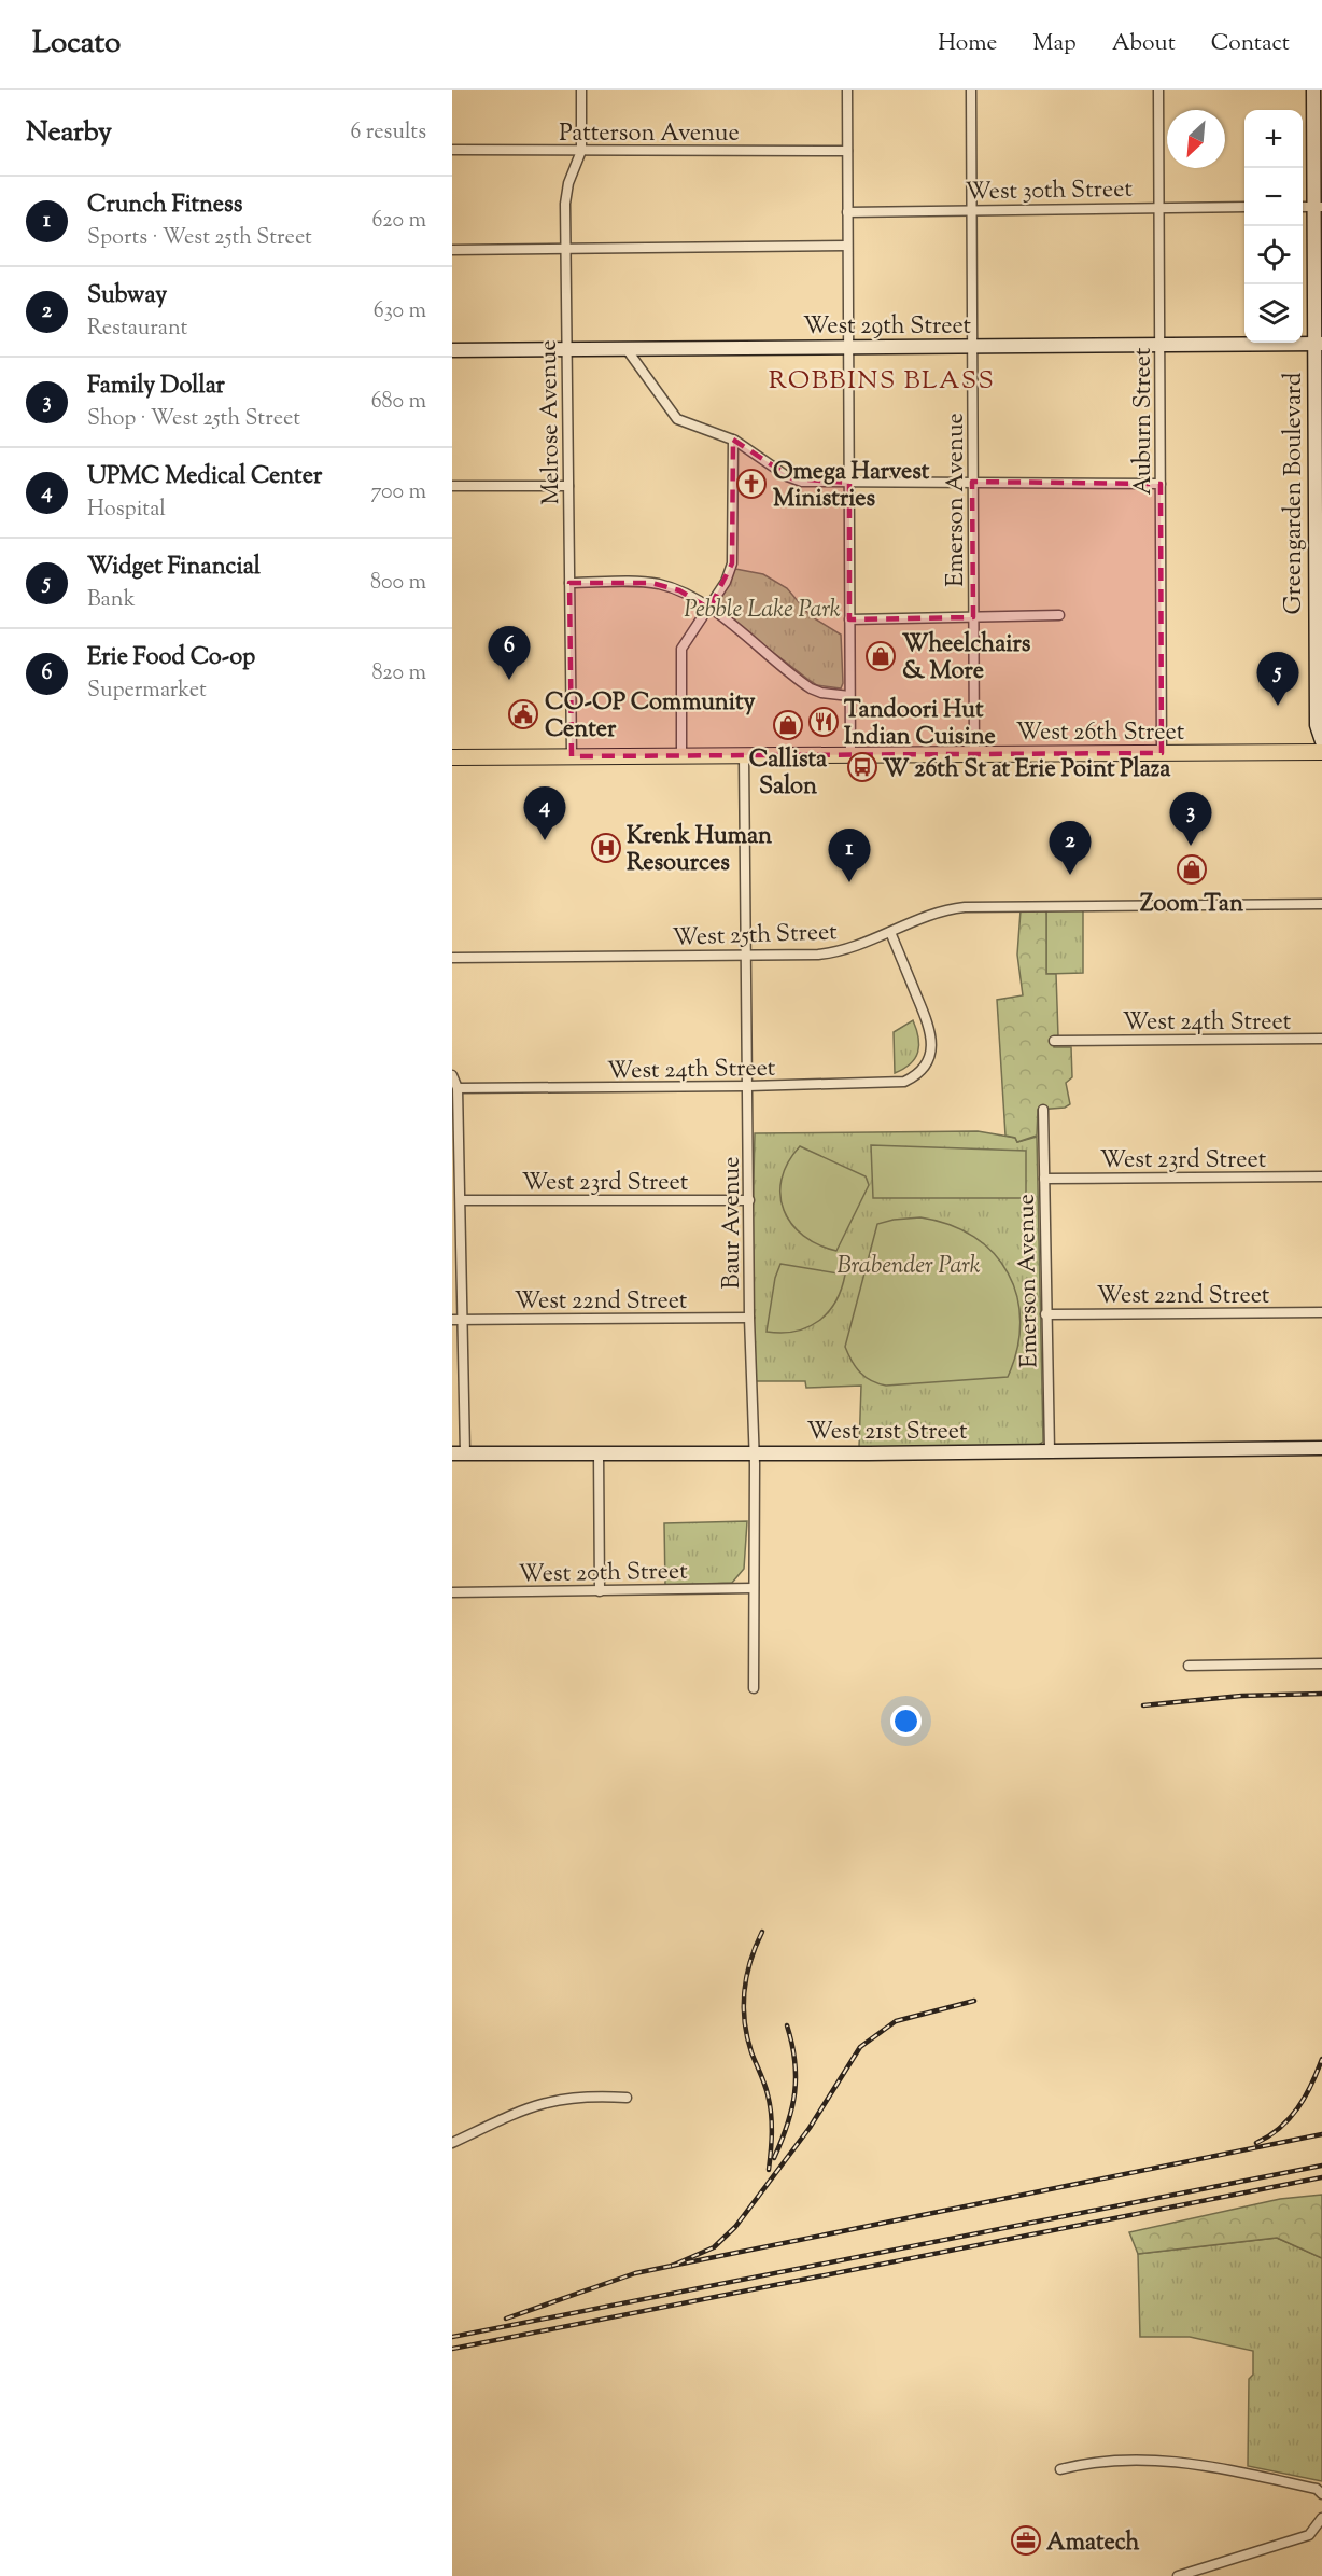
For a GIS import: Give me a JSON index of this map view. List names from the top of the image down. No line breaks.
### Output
{"streets":{"main road":["West 26th Street"],"street":["Patterson Avenue","West 30th Street","West 29th Street","Auburn Street","Melrose Avenue","Greengarden Boulevard","Emerson Avenue","West 25th Street","West 24th Street","West 23rd Street","Baur Avenue","West 22nd Street","West 21st Street","West 20th Street"]},"crossings":[["Patterson Avenue","Melrose Avenue"],["West 30th Street","Auburn Street"],["West 30th Street","Emerson Avenue"],["West 29th Street","Auburn Street"],["West 29th Street","Melrose Avenue"],["West 29th Street","Greengarden Boulevard"],["West 29th Street","Emerson Avenue"],["Auburn Street","West 26th Street"],["Melrose Avenue","West 26th Street"],["Emerson Avenue","West 26th Street"],["Emerson Avenue","West 23rd Street"],["Emerson Avenue","West 22nd Street"],["Emerson Avenue","West 21st Street"],["West 26th Street","Baur Avenue"],["West 25th Street","West 24th Street"],["West 25th Street","Baur Avenue"],["West 24th Street","Baur Avenue"],["West 23rd Street","Baur Avenue"],["Baur Avenue","West 22nd Street"],["Baur Avenue","West 21st Street"],["Baur Avenue","West 20th Street"]],"districts":["ROBBINS BLASS"],"parks":["Pebble Lake Park","Brabender Park"],"places":{"church":["Omega Harvest Ministries"],"shop":["Wheelchairs & More","Callista Salon","Zoom Tan"],"public building":["CO-OP Community Center"],"restaurant":["Tandoori Hut Indian Cuisine"],"bus stop":["W 26th St at Erie Point Plaza"],"hospital":["Krenk Human Resources"],"office":["Amatech"]},"north":"bottom left","page":{"header":"Locato","nav":["Home","Map","About","Contact"],"heading":["Nearby","6 results"],"map_buttons":["+","−"],"list":[{"mark":"1","name":"Crunch Fitness","note":"Sports · West 25th Street","value":"620 m"},{"mark":"2","name":"Subway","note":"Restaurant","value":"630 m"},{"mark":"3","name":"Family Dollar","note":"Shop · West 25th Street","value":"680 m"},{"mark":"4","name":"UPMC Medical Center","note":"Hospital","value":"700 m"},{"mark":"5","name":"Widget Financial","note":"Bank","value":"800 m"},{"mark":"6","name":"Erie Food Co-op","note":"Supermarket","value":"820 m"}],"pins":["6","5","4","3","2","1"]}}
